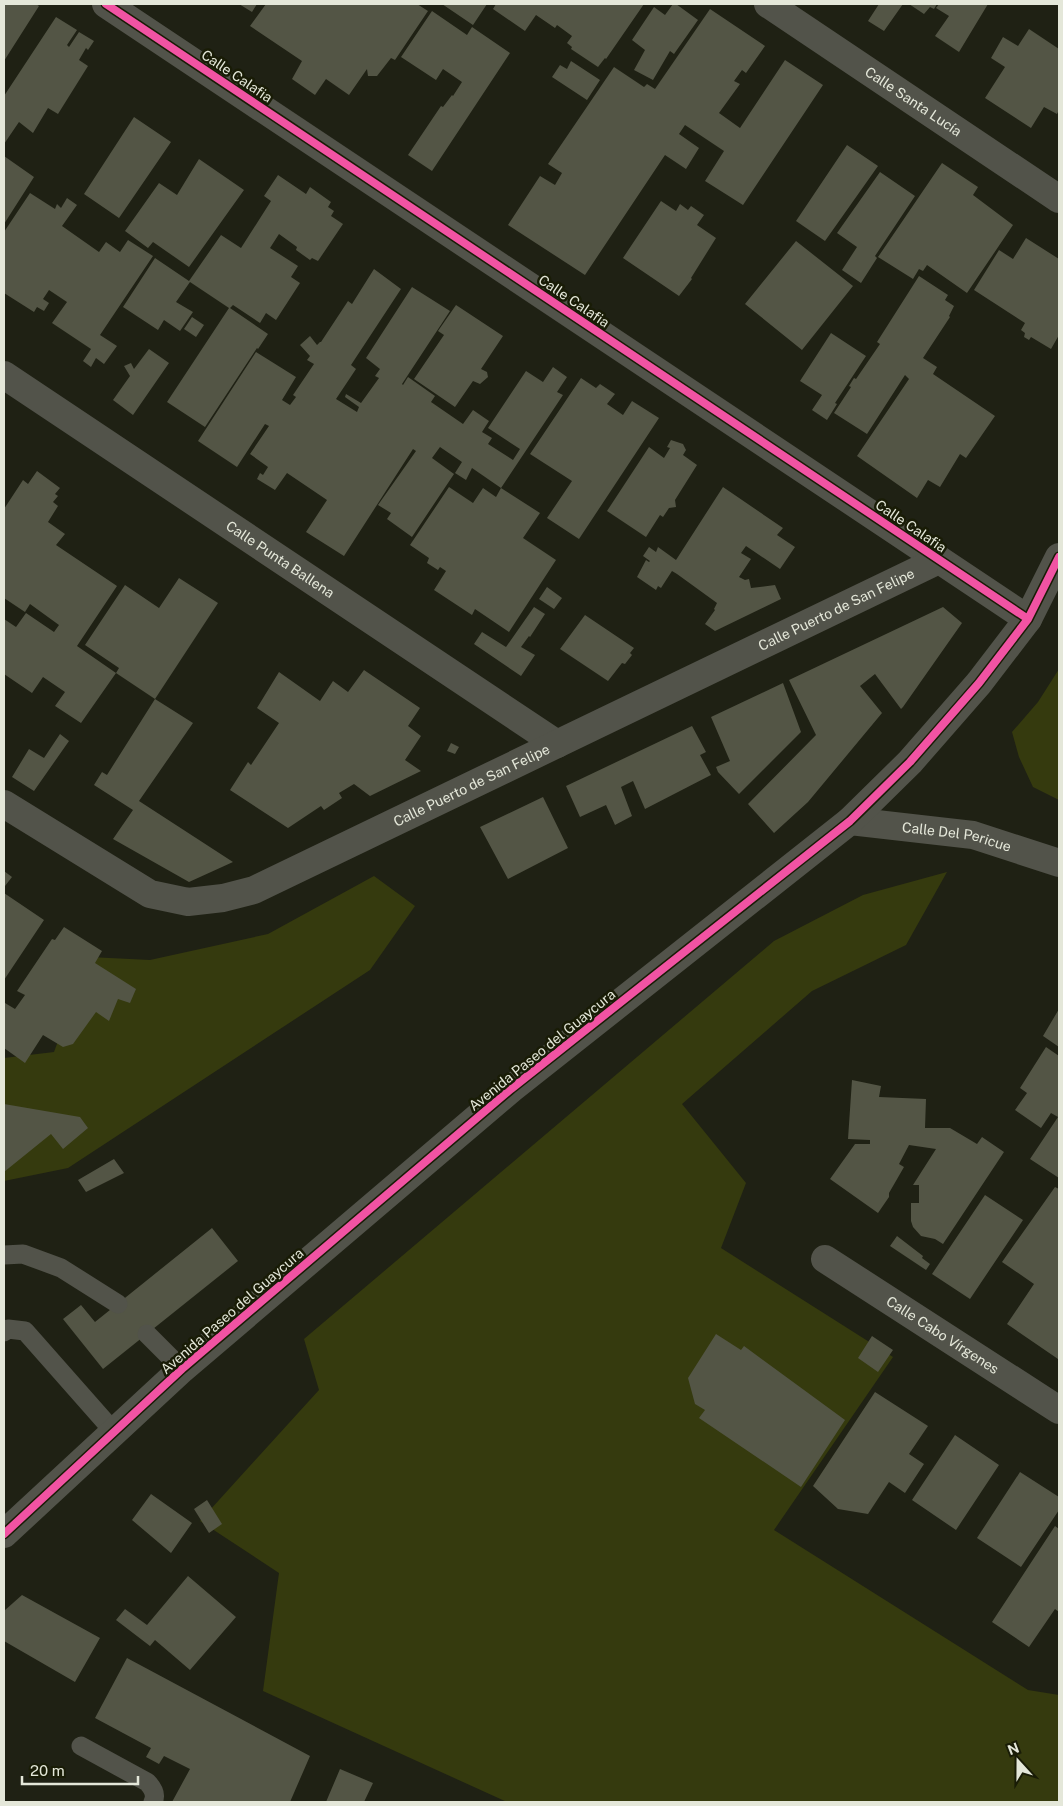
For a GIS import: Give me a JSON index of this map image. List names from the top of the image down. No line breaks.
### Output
{"streets":{"street":["Calle Calafia","Calle Santa Lucía","Calle Punta Ballena","Calle Puerto de San Felipe","Calle Del Pericue","Avenida Paseo del Guaycura","Calle Cabo Vírgenes"]},"crossings":[["Calle Calafia","Calle Puerto de San Felipe"],["Calle Calafia","Avenida Paseo del Guaycura"],["Calle Punta Ballena","Calle Puerto de San Felipe"],["Calle Del Pericue","Avenida Paseo del Guaycura"]],"scale_bar":"20 m","north":"top"}
